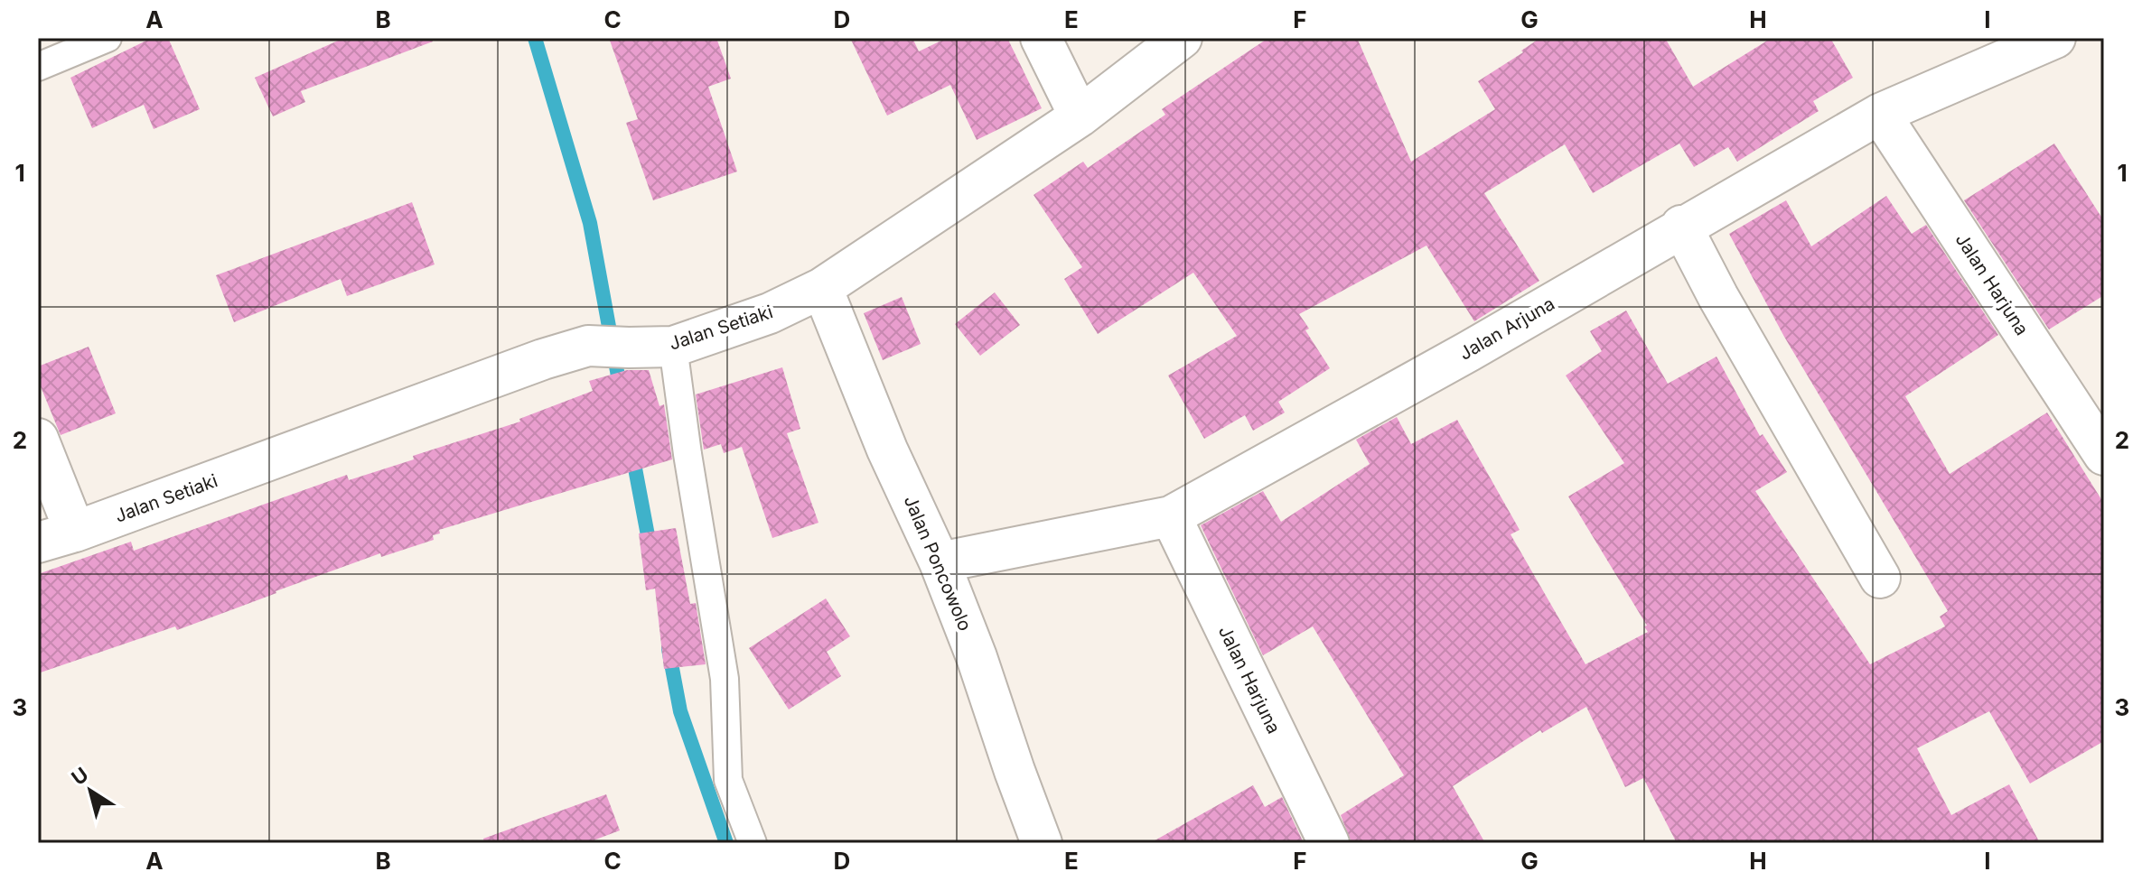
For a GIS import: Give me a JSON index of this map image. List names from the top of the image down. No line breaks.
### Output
{"streets":{"street":["Jalan Harjuna","Jalan Setiaki","Jalan Arjuna","Jalan Poncowolo"]},"crossings":[["Jalan Harjuna","Jalan Arjuna"],["Jalan Setiaki","Jalan Poncowolo"],["Jalan Arjuna","Jalan Poncowolo"]],"north":"top left","grid":{"columns":["A","B","C","D","E","F","G","H","I"],"rows":["1","2","3"]}}
